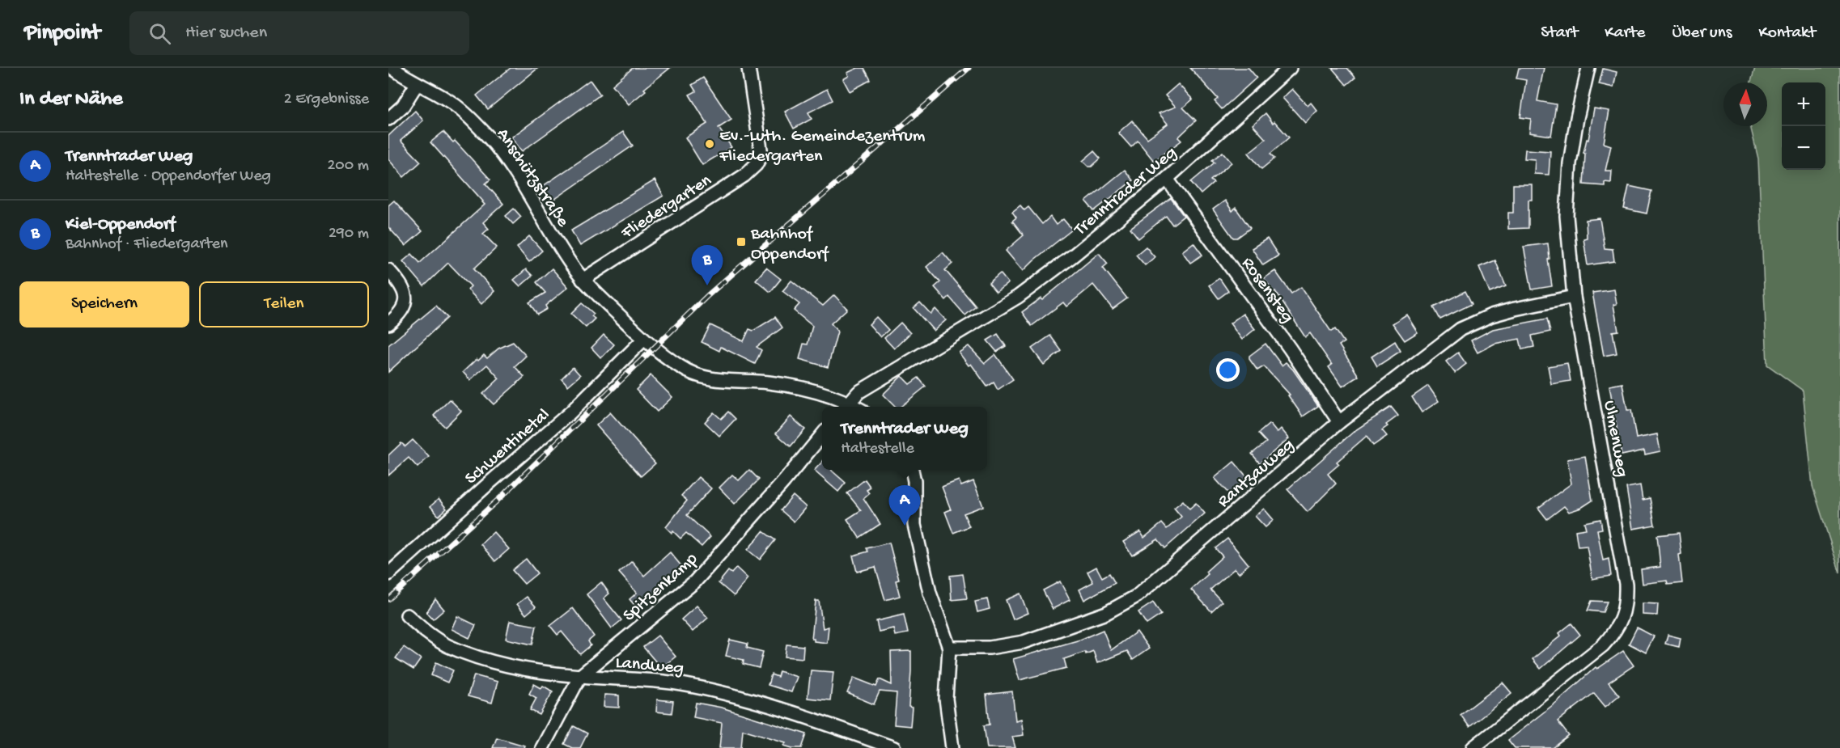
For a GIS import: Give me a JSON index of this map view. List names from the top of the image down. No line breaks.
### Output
{"streets":{"street":["Anschützstraße","Trenntrader Weg","Fliedergarten","Rosensteg","Ulmenweg","Schwentinetal","Rantzauweg","Spitzenkamp","Landweg"]},"crossings":[["Anschützstraße","Trenntrader Weg"],["Anschützstraße","Fliedergarten"],["Anschützstraße","Schwentinetal"],["Trenntrader Weg","Rosensteg"],["Rosensteg","Rantzauweg"],["Ulmenweg","Rantzauweg"],["Spitzenkamp","Landweg"]],"places":{"other":["Ev.-Luth. Gemeindezentrum Fliedergarten"],"transit":["Bahnhof Oppendorf"]},"north":"top","page":{"header":"Pinpoint","search":"Hier suchen","nav":["Start","Karte","Über uns","Kontakt"],"heading":["In der Nähe","2 Ergebnisse"],"map_buttons":["+","−"],"list":[{"mark":"A","name":"Trenntrader Weg","note":"Haltestelle · Oppendorfer Weg","value":"200 m"},{"mark":"B","name":"Kiel-Oppendorf","note":"Bahnhof · Fliedergarten","value":"290 m"}],"pins":["B","A"],"buttons":["Speichern","Teilen"],"popup":["Trenntrader Weg","Haltestelle"]}}
